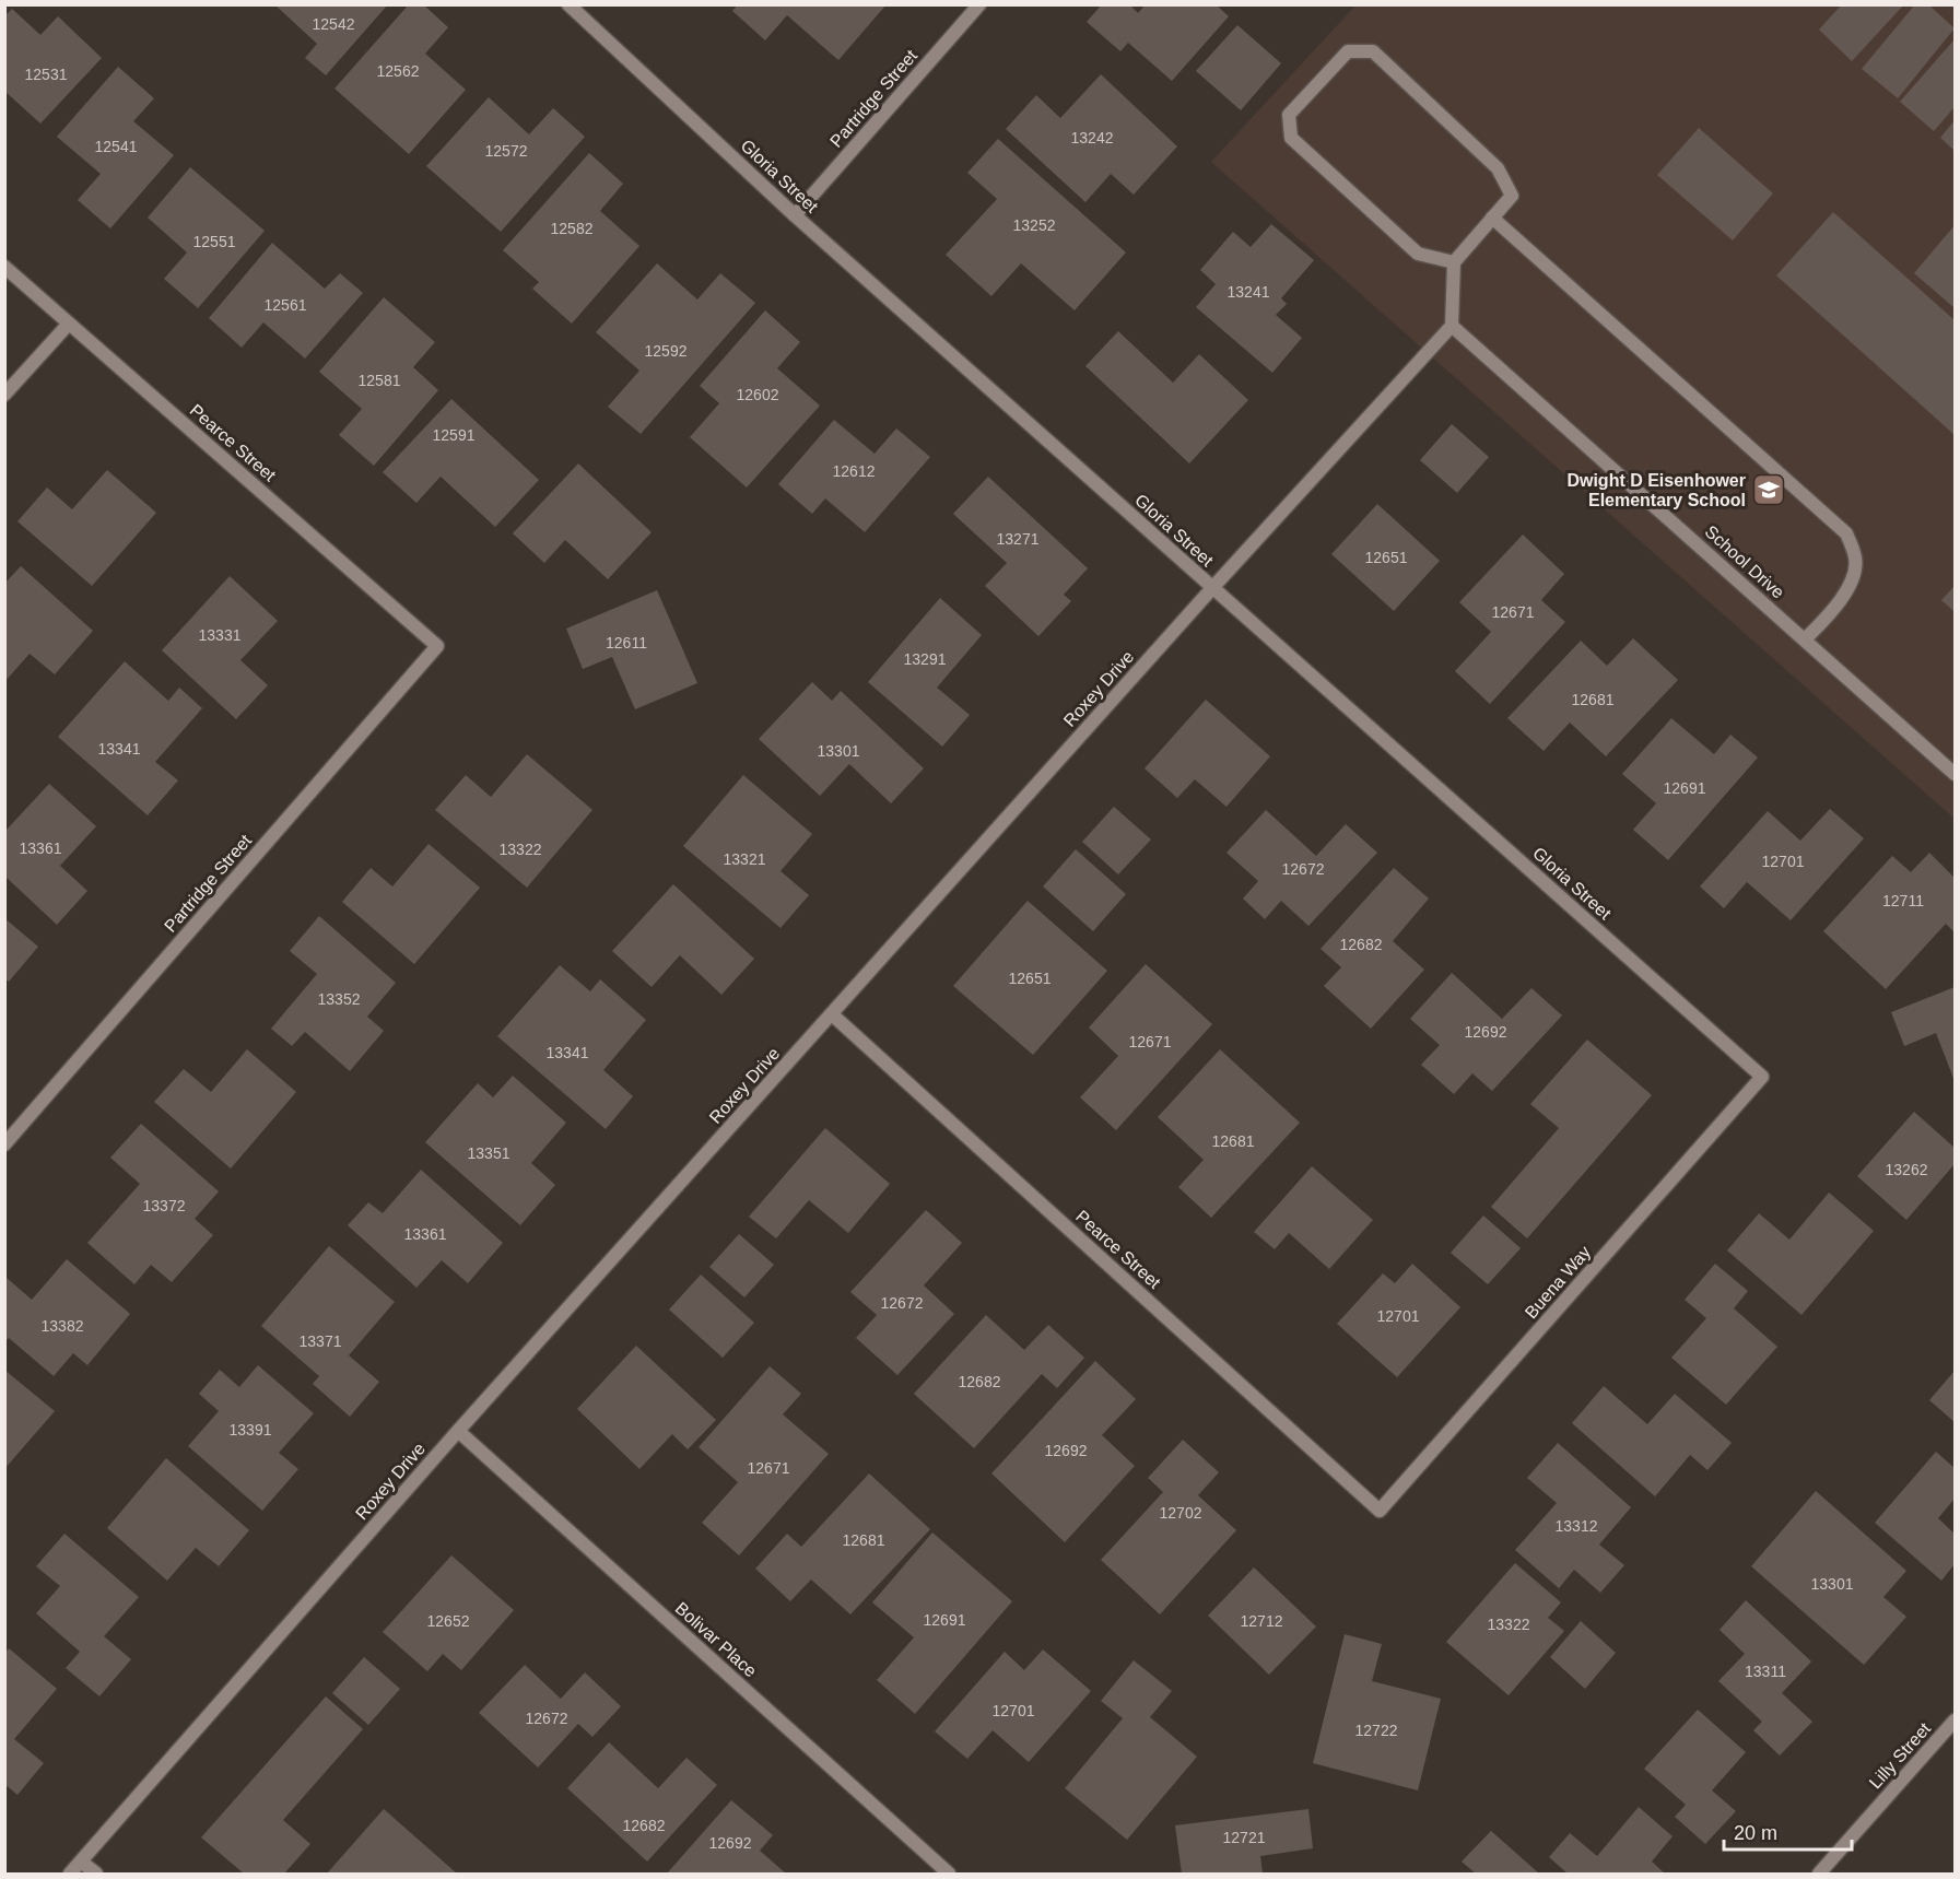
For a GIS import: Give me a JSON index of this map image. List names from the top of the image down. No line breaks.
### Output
{"streets":{"street":["Partridge Street","Gloria Street","Pearce Street","School Drive","Roxey Drive","Buena Way","Bolivar Place","Lilly Street"]},"crossings":[["Partridge Street","Gloria Street"],["Partridge Street","Pearce Street"],["Gloria Street","Roxey Drive"],["Gloria Street","Buena Way"],["Pearce Street","Roxey Drive"],["Pearce Street","Buena Way"],["School Drive","Roxey Drive"],["Roxey Drive","Bolivar Place"]],"places":{"school or university":["Dwight D Eisenhower Elementary School"]},"house_numbers":["12542","12562","12531","13242","12541","12572","13252","12582","12551","13241","12561","12592","12581","12602","12591","12612","13271","12651","12671","13331","12611","13291","12681","13341","13301","12691","13361","13322","13321","12701","12672","12711","12682","12651","13352","12692","12671","13341","12681","13351","13262","13372","13361","12672","12701","13382","13371","12682","13391","12692","12671","12702","13312","12681","13301","12691","12652","12712","13322","13311","12701","12672","12722","12682","12721","12692"],"scale_bar":"20 m"}
